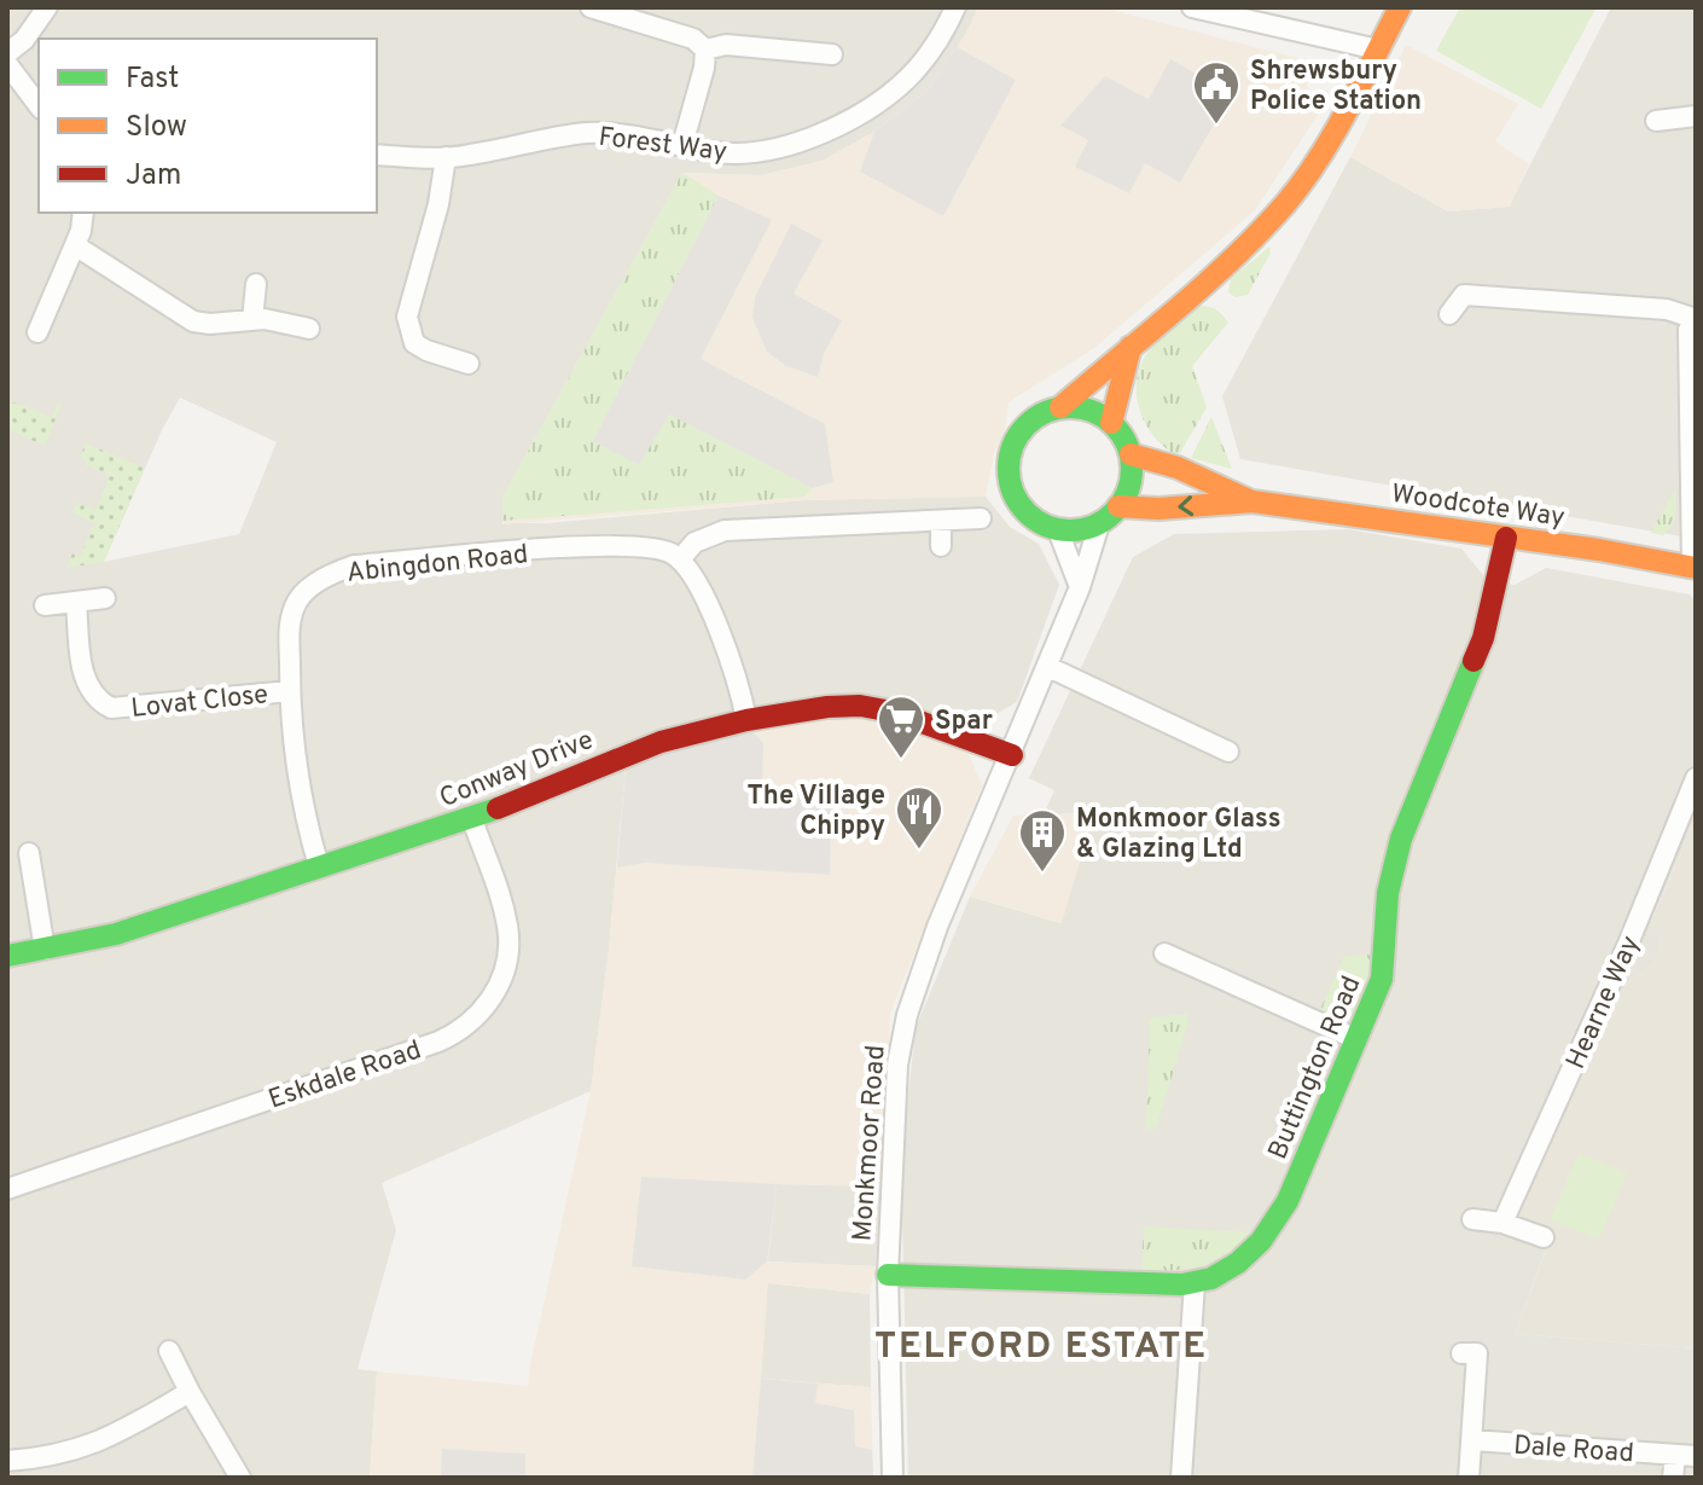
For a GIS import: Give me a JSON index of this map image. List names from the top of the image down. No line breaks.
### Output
{"streets":{"street":["Forest Way","Woodcote Way","Abingdon Road","Lovat Close","Conway Drive","Hearne Way","Buttington Road","Eskdale Road","Monkmoor Road","Dale Road"]},"crossings":[["Woodcote Way","Buttington Road"],["Woodcote Way","Monkmoor Road"],["Abingdon Road","Lovat Close"],["Abingdon Road","Conway Drive"],["Conway Drive","Eskdale Road"],["Conway Drive","Monkmoor Road"],["Buttington Road","Monkmoor Road"]],"districts":["TELFORD ESTATE"],"places":{"public building":["Shrewsbury Police Station"],"supermarket":["Spar"],"restaurant":["The Village Chippy"],"building":["Monkmoor Glass & Glazing Ltd"]},"legend":["Fast","Slow","Jam"]}
